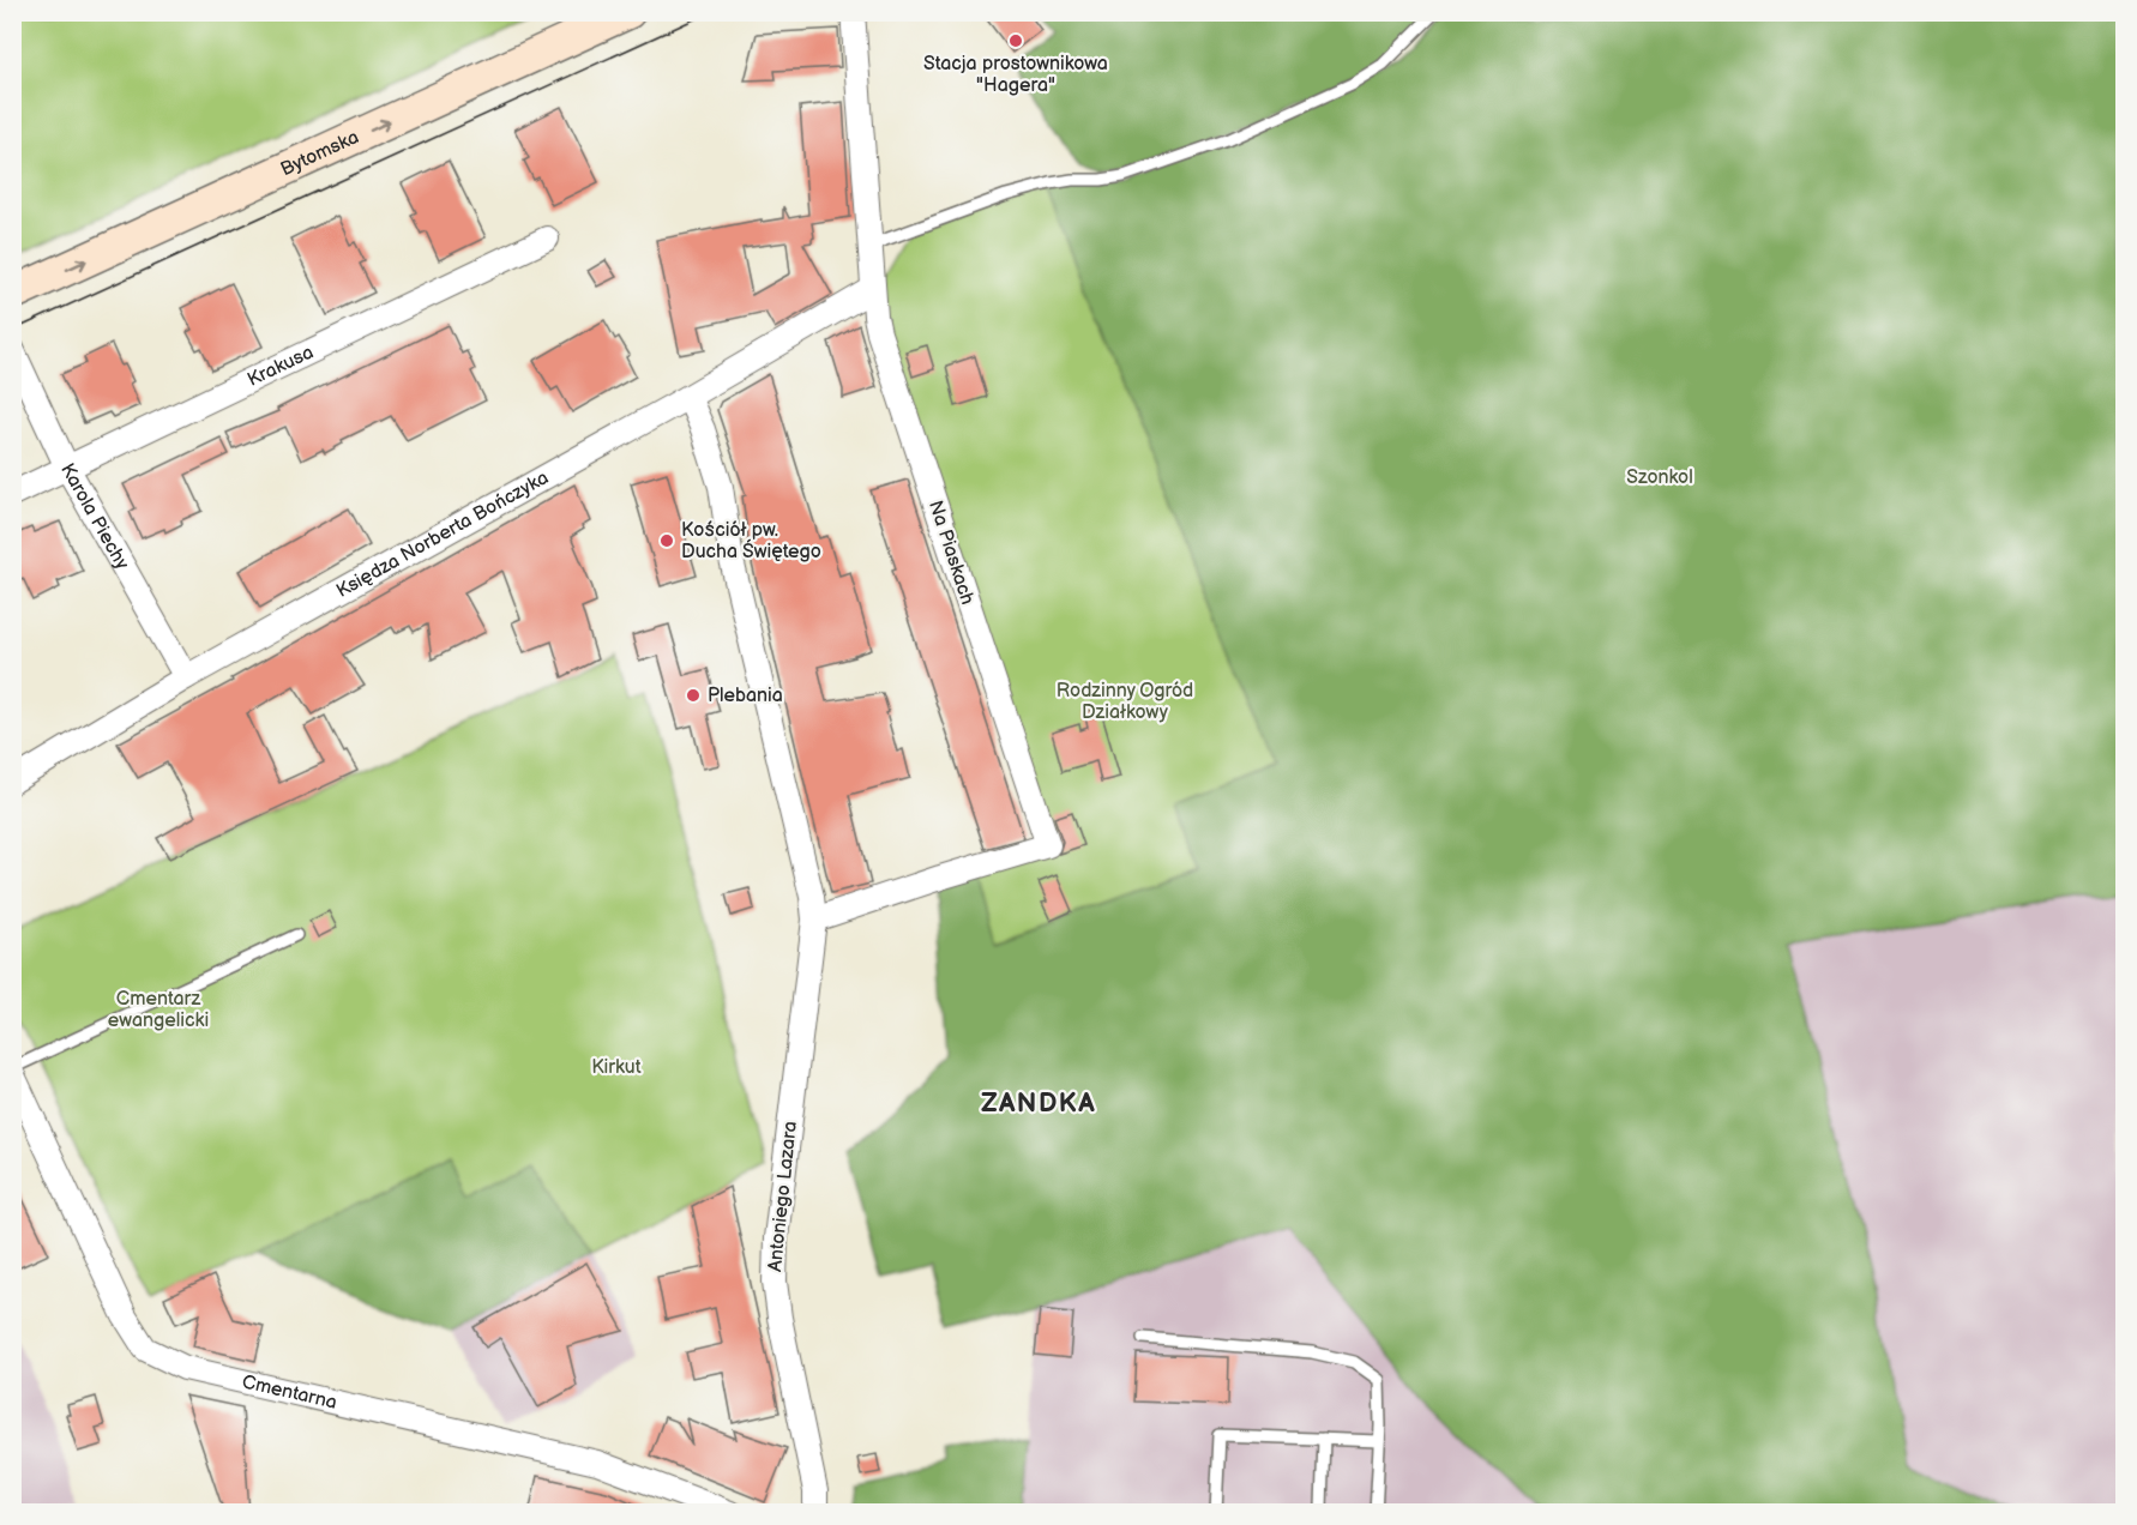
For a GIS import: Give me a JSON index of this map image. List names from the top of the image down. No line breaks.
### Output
{"streets":{"street":["Bytomska","Krakusa","Karola Piechy","Księdza Norberta Bończyka","Na Piaskach","Antoniego Lazara","Cmentarna"]},"crossings":[["Krakusa","Karola Piechy"],["Karola Piechy","Księdza Norberta Bończyka"],["Księdza Norberta Bończyka","Na Piaskach"],["Księdza Norberta Bończyka","Antoniego Lazara"],["Na Piaskach","Antoniego Lazara"]],"one_way":["Bytomska"],"districts":["ZANDKA"],"parks":["Szonkol","Rodzinny Ogród Działkowy","Cmentarz ewangelicki","Kirkut"],"places":["Stacja prostownikowa \"Hagera\"","Kościół pw. Ducha Świętego","Plebania"]}
